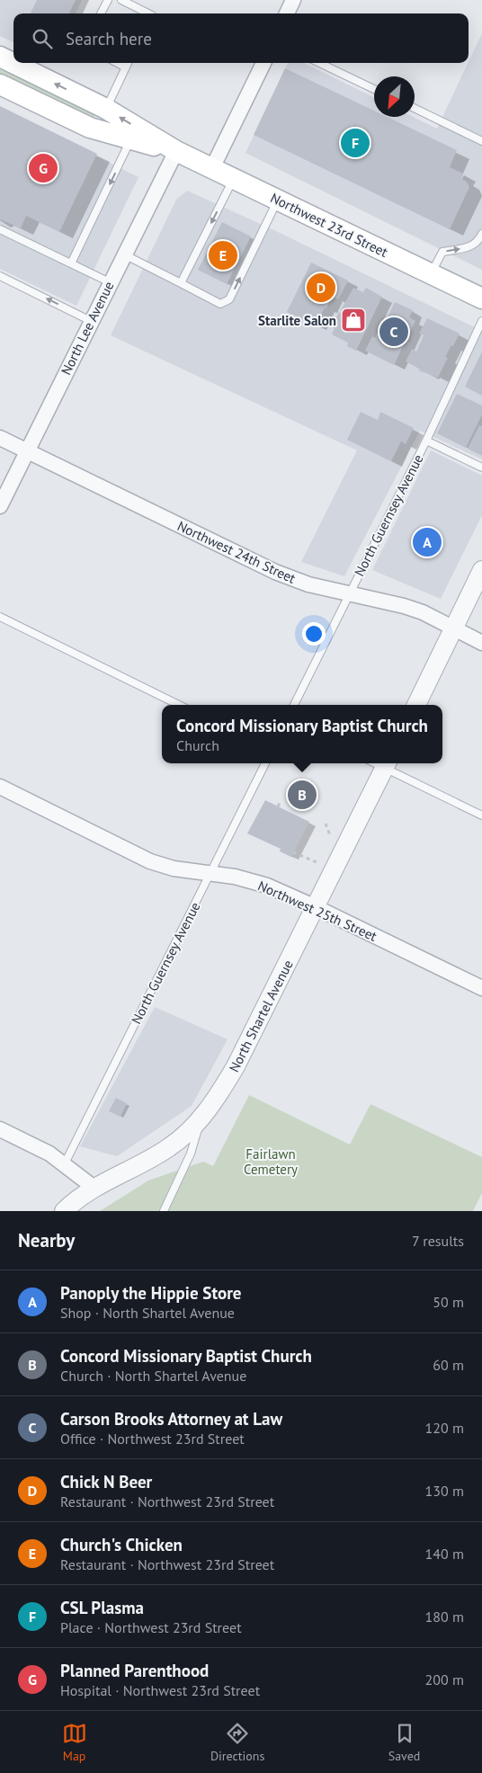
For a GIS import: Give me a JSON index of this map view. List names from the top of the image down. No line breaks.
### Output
{"streets":{"main road":["Northwest 23rd Street"],"street":["North Lee Avenue","Northwest 24th Street","Northwest 25th Street","North Shartel Avenue"],"lane":["North Guernsey Avenue"]},"crossings":[["Northwest 23rd Street","North Lee Avenue"],["North Lee Avenue","Northwest 24th Street"],["North Guernsey Avenue","Northwest 24th Street"],["North Guernsey Avenue","Northwest 25th Street"],["Northwest 25th Street","North Shartel Avenue"]],"parks":["Fairlawn Cemetery"],"places":{"shop":["Starlite Salon"]},"north":"bottom left","page":{"search":"Search here","pins":["F","G","E","D","C","A","B"],"popup":["Concord Missionary Baptist Church","Church"],"heading":["Nearby","7 results"],"list":[{"mark":"A","name":"Panoply the Hippie Store","note":"Shop · North Shartel Avenue","value":"50 m"},{"mark":"B","name":"Concord Missionary Baptist Church","note":"Church · North Shartel Avenue","value":"60 m"},{"mark":"C","name":"Carson Brooks Attorney at Law","note":"Office · Northwest 23rd Street","value":"120 m"},{"mark":"D","name":"Chick N Beer","note":"Restaurant · Northwest 23rd Street","value":"130 m"},{"mark":"E","name":"Church's Chicken","note":"Restaurant · Northwest 23rd Street","value":"140 m"},{"mark":"F","name":"CSL Plasma","note":"Place · Northwest 23rd Street","value":"180 m"},{"mark":"G","name":"Planned Parenthood","note":"Hospital · Northwest 23rd Street","value":"200 m"}],"nav":["Map","Directions","Saved"]}}
